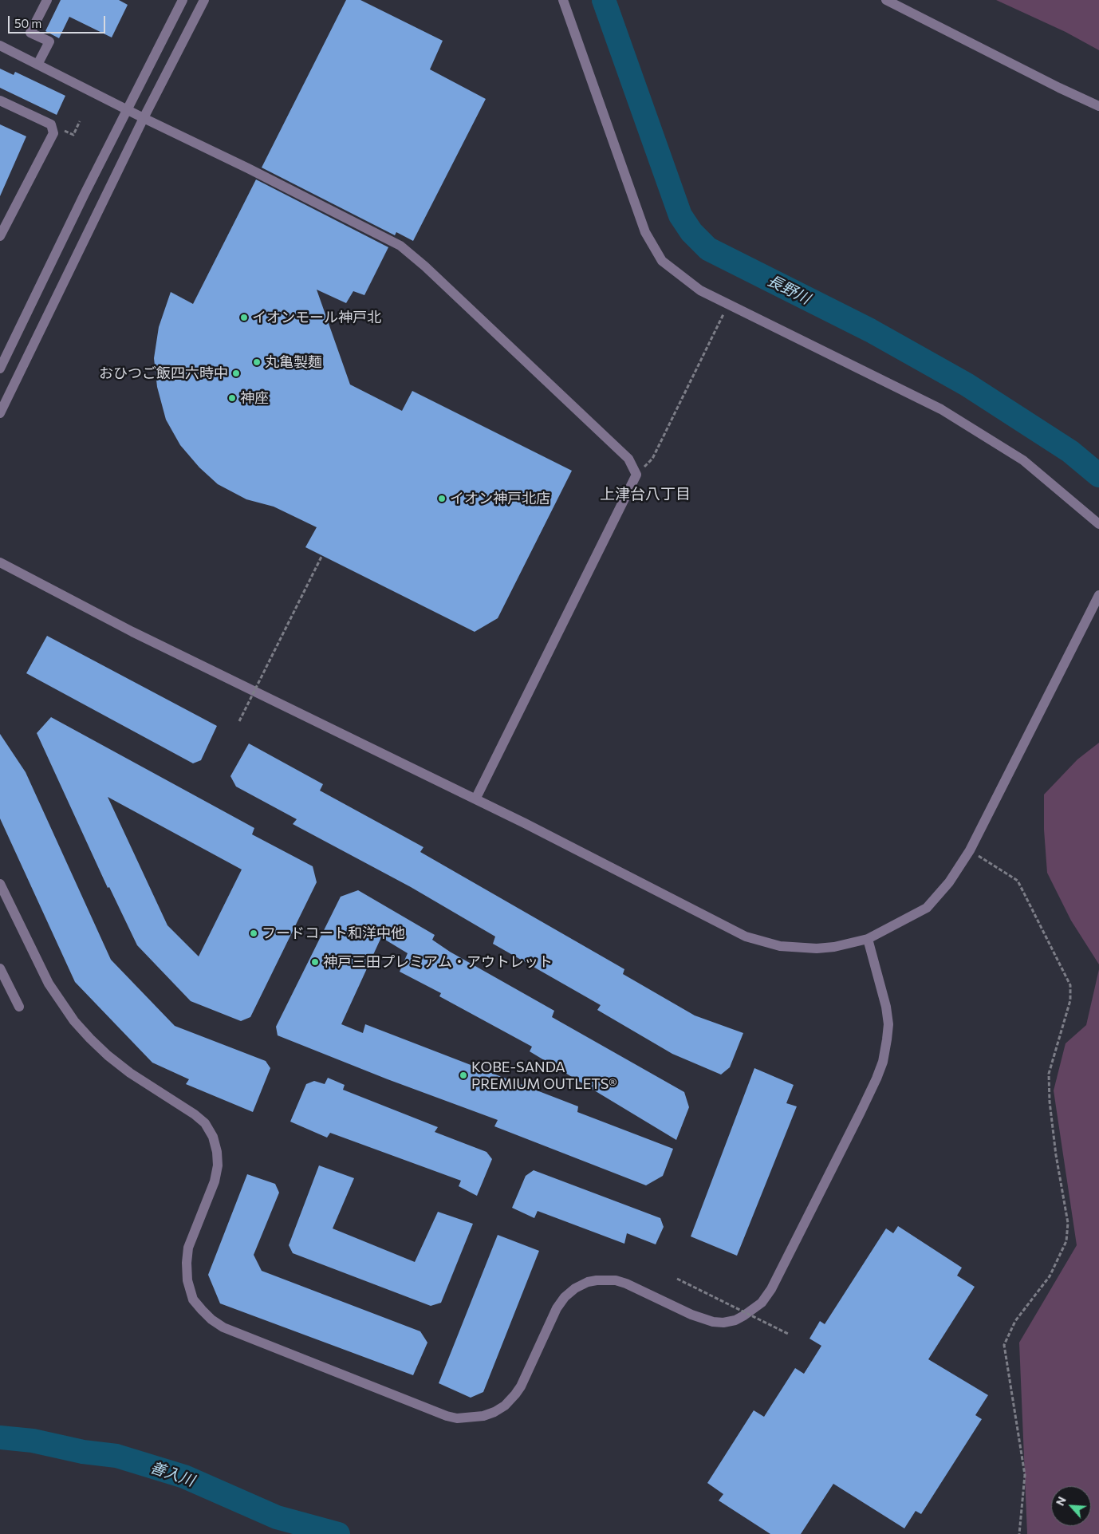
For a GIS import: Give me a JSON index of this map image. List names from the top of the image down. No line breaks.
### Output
{"districts":["上津台八丁目"],"water":["長野川","善入川"],"places":["イオンモール神戸北","丸亀製麺","おひつご飯四六時中","神座","イオン神戸北店","フードコート和洋中他","神戸三田プレミアム・アウトレット","KOBE-SANDA PREMIUM OUTLETS®"],"scale_bar":"50 m","north":"top left"}
